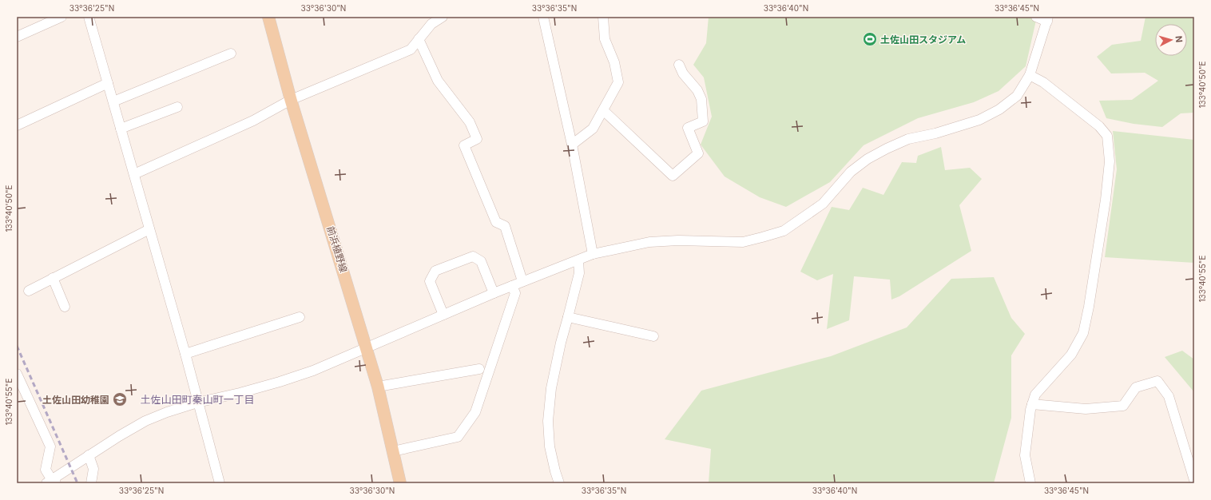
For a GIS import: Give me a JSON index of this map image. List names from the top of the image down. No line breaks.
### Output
{"streets":{"main road":["前浜植野線"]},"districts":["土佐山田町秦山町一丁目"],"places":{"sports":["土佐山田スタジアム"],"school or university":["土佐山田幼稚園"]},"north":"right","coordinates":["33°36'25\"N","33°36'30\"N","33°36'35\"N","33°36'40\"N","33°36'45\"N","133°40'50\"E","133°40'55\"E"]}
